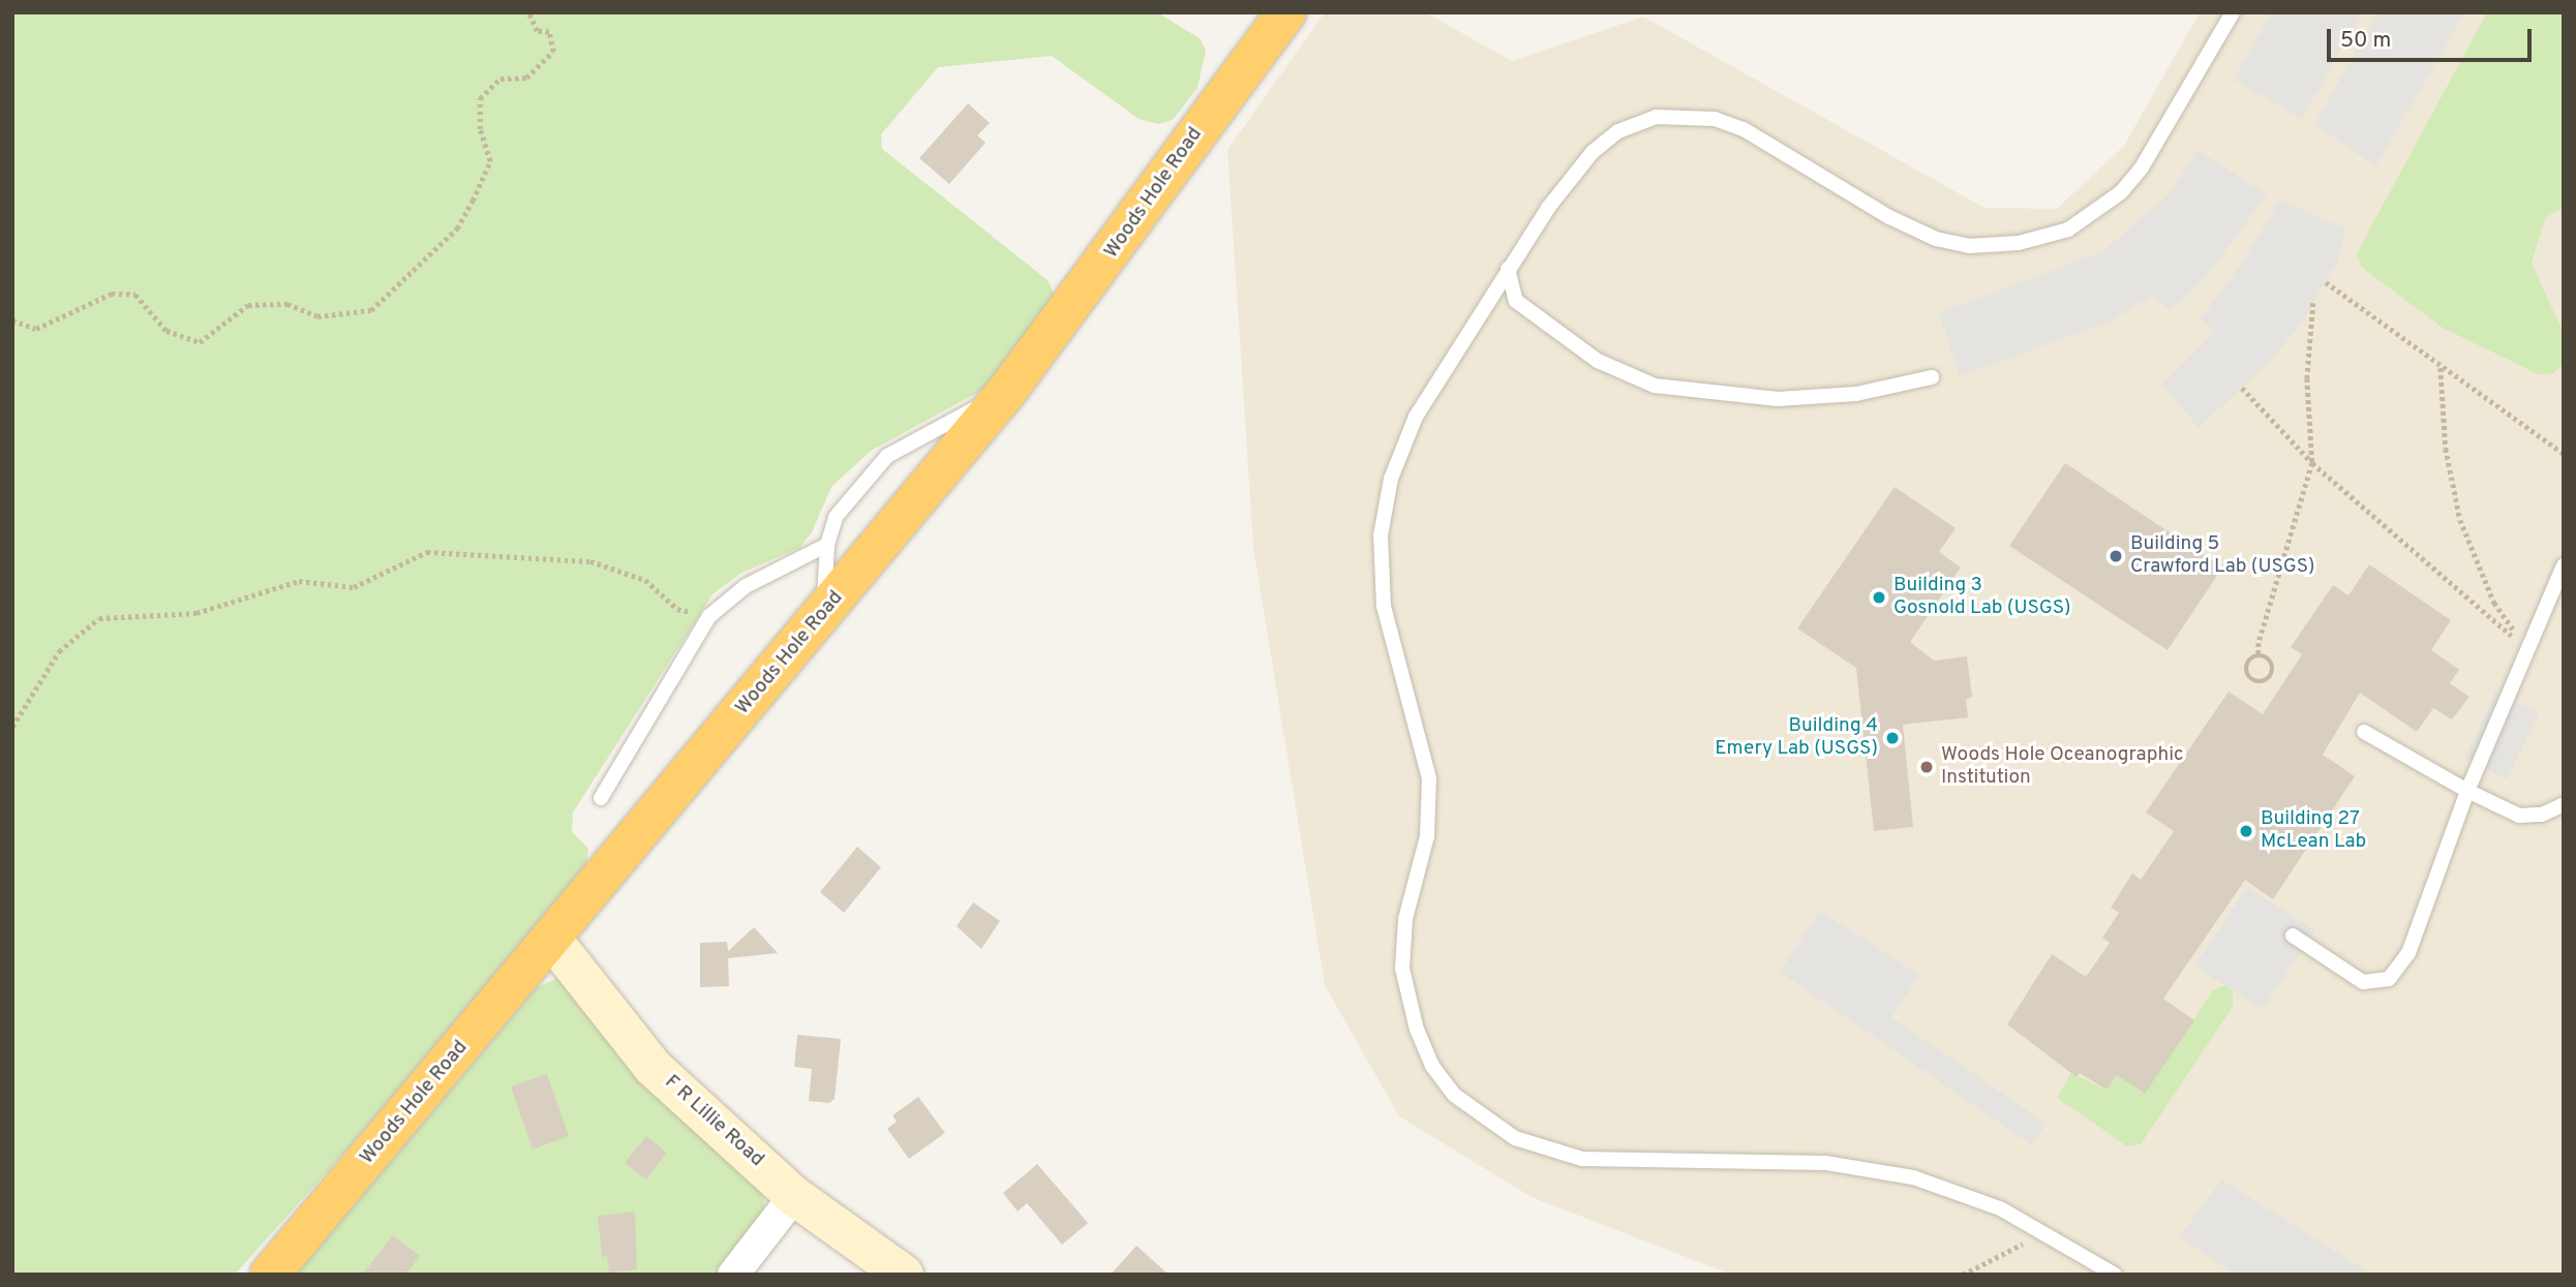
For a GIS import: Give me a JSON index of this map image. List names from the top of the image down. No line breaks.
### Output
{"streets":{"highway":["Woods Hole Road"],"street":["F R Lillie Road"]},"crossings":[["Woods Hole Road","F R Lillie Road"]],"places":["Building 5 Crawford Lab (USGS)","Building 3 Gosnold Lab (USGS)","Building 4 Emery Lab (USGS)","Woods Hole Oceanographic Institution","Building 27 McLean Lab"],"scale_bar":"50 m"}
